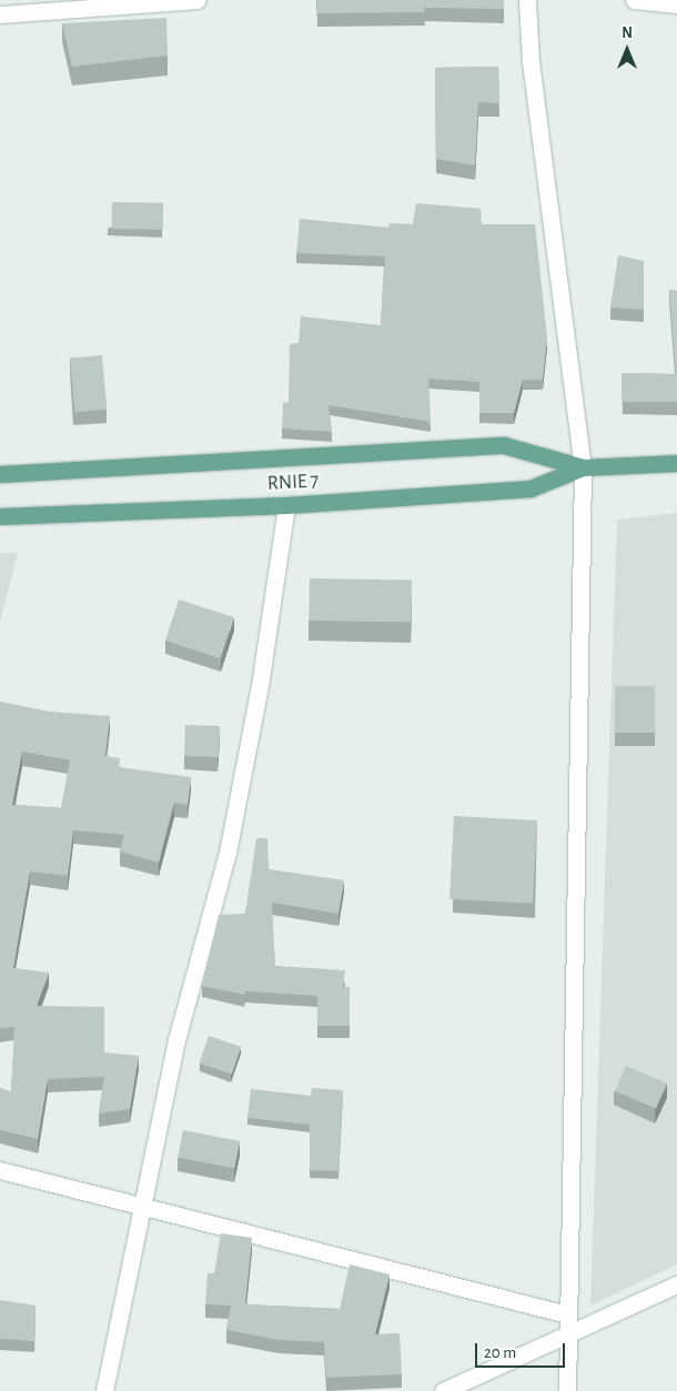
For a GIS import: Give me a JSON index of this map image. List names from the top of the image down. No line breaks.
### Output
{"streets":{"main road":["RNIE 7"]},"scale_bar":"20 m","north":"top"}
